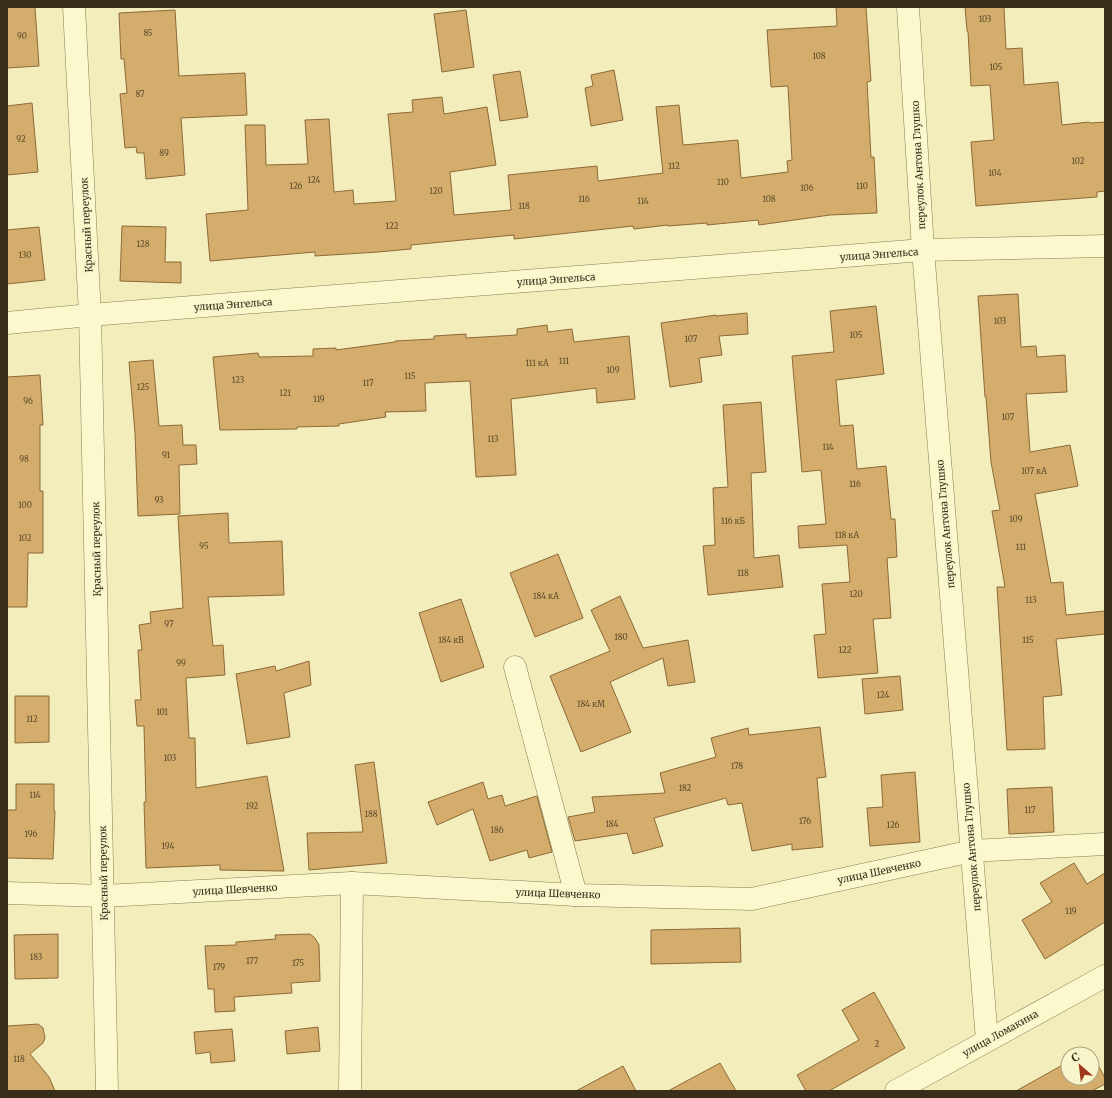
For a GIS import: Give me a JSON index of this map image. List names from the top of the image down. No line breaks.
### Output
{"streets":{"street":["переулок Антона Глушко","Красный переулок","улица Энгельса","улица Шевченко","улица Ломакина"]},"crossings":[["переулок Антона Глушко","улица Энгельса"],["переулок Антона Глушко","улица Шевченко"],["переулок Антона Глушко","улица Ломакина"],["Красный переулок","улица Энгельса"],["Красный переулок","улица Шевченко"]],"house_numbers":["103","85","90","108","105","87","92","89","102","112","104","124","110","126","110","106","120","116","108","114","118","122","128","130","103","105","107","111","111 кА","109","115","123","117","125","121","119","96","107","113","114","91","98","107 кА","116","93","100","109","116 кБ","118 кА","102","95","111","118","120","184 кА","113","97","180","184 кВ","115","122","99","124","184 кМ","101","112","103","178","182","114","192","117","188","176","184","126","186","196","194","119","183","177","175","179","2","118"],"north":"top left"}
